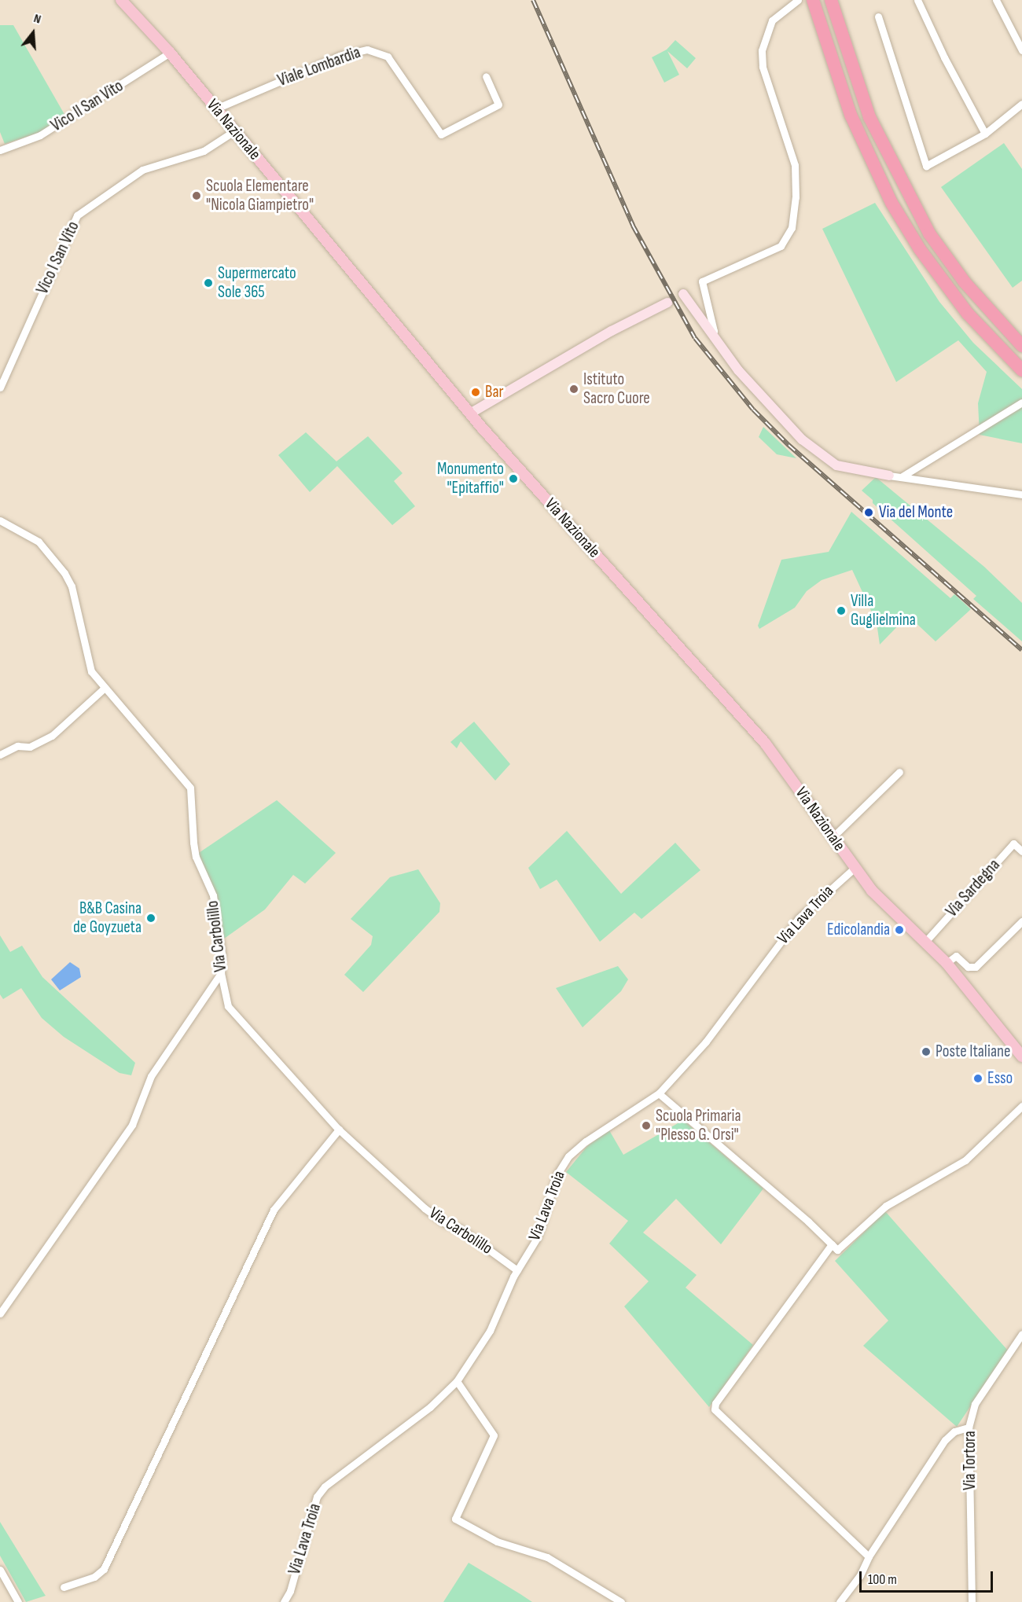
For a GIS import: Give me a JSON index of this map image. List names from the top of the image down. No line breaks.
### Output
{"streets":{"main road":["Via Nazionale"],"street":["Viale Lombardia","Vico II San Vito","Vico I San Vito","Via Sardegna","Via Lava Troia","Via Carbolillo","Via Tortora"]},"crossings":[["Viale Lombardia","Via Nazionale"],["Vico II San Vito","Via Nazionale"],["Via Nazionale","Vico I San Vito"],["Via Nazionale","Via Sardegna"],["Via Nazionale","Via Lava Troia"],["Via Lava Troia","Via Carbolillo"]],"places":["Scuola Elementare \"Nicola Giampietro\"","Supermercato Sole 365","Istituto Sacro Cuore","Bar","Monumento \"Epitaffio\"","Via del Monte","Villa Guglielmina","B&B Casina de Goyzueta","Edicolandia","Poste Italiane","Esso","Scuola Primaria \"Plesso G. Orsi\""],"scale_bar":"100 m","north":"top"}
